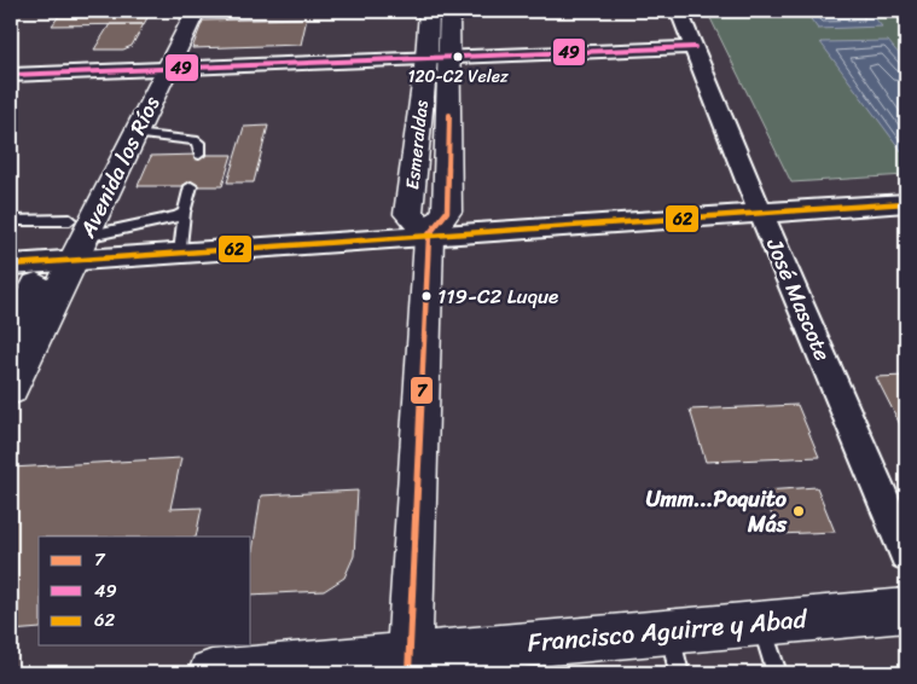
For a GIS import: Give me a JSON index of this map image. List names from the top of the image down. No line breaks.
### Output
{"streets":{"main road":["Esmeraldas","Avenida los Ríos","Francisco Aguirre y Abad"],"street":["José Mascote"]},"places":["120-C2 Velez","119-C2 Luque","Umm...Poquito Más"],"lines":["transit line 49","transit line 7","transit line 62"],"legend":["7","49","62"]}
